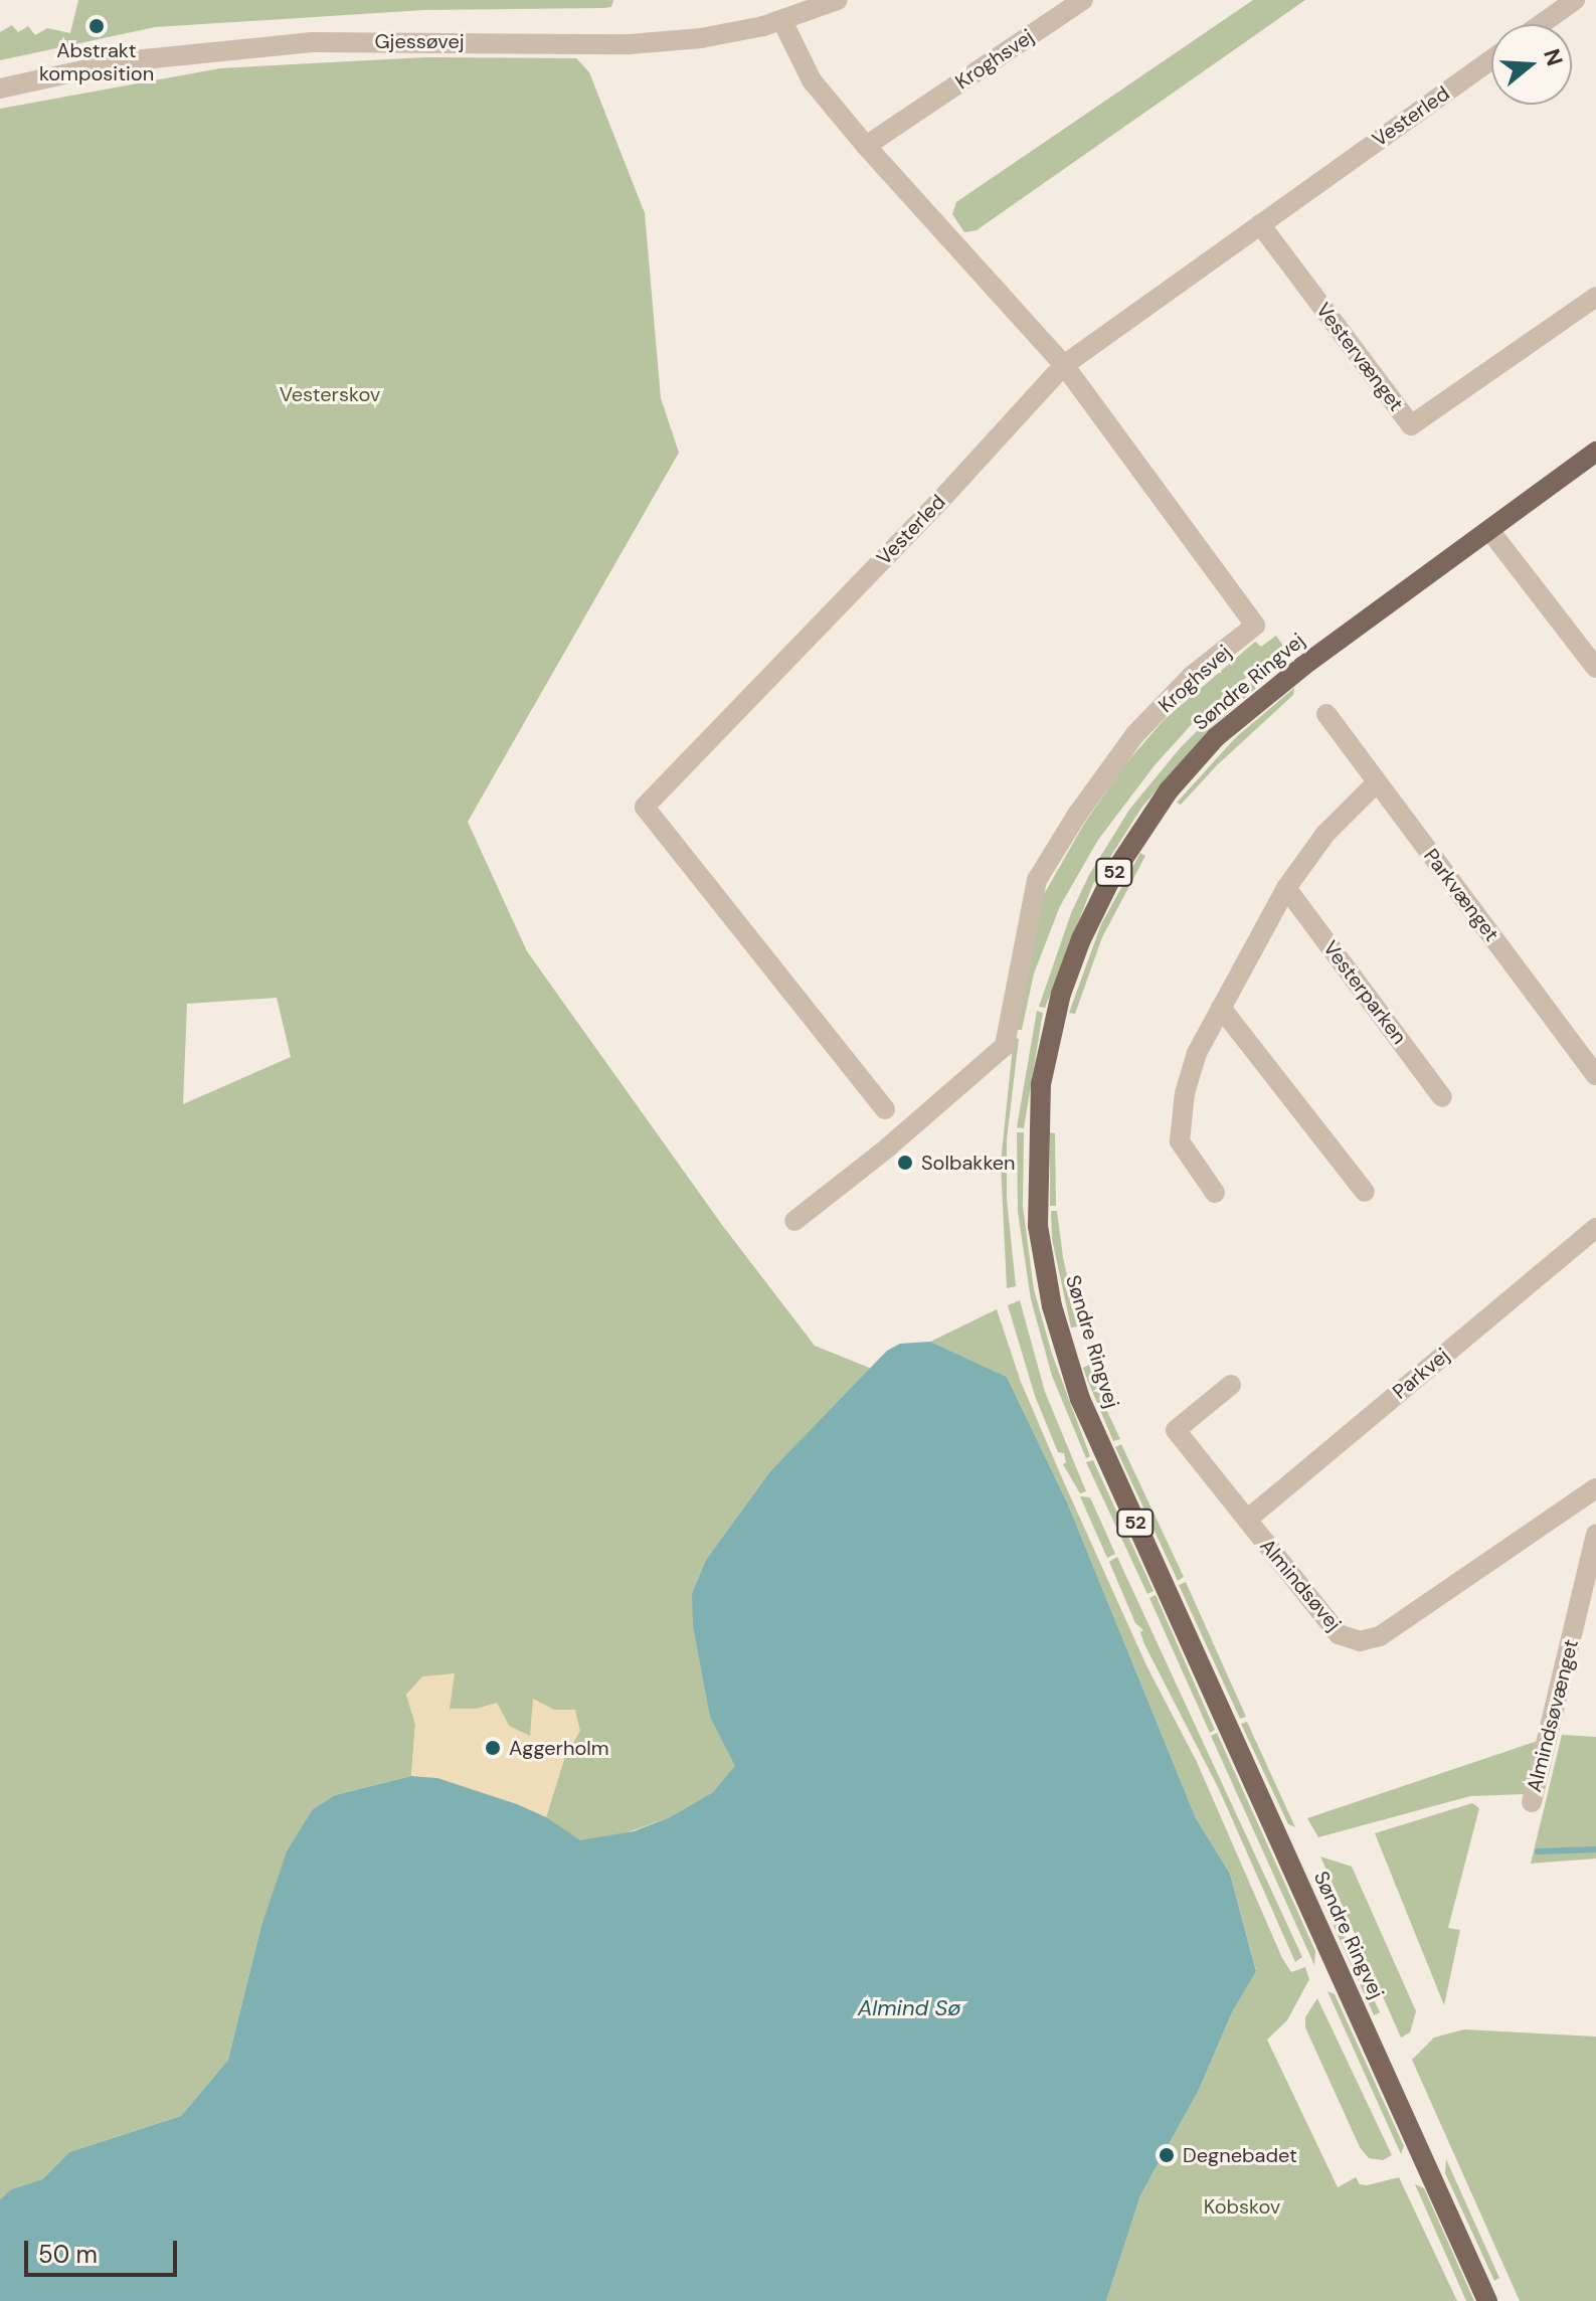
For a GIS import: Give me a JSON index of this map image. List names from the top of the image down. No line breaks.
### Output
{"streets":{"main road":["Søndre Ringvej","52"],"street":["Gjessøvej","Kroghsvej","Vesterled","Vestervænget","Parkvænget","Vesterparken","Parkvej","Almindsøvej","Almindsøvænget"]},"crossings":[["Gjessøvej","Kroghsvej"],["Kroghsvej","Vesterled"],["Vesterled","Vestervænget"],["Parkvej","Almindsøvej"]],"water":["Almind Sø"],"parks":["Vesterskov","Kobskov"],"places":["Abstrakt komposition","Solbakken","Aggerholm","Degnebadet"],"scale_bar":"50 m","north":"right"}
